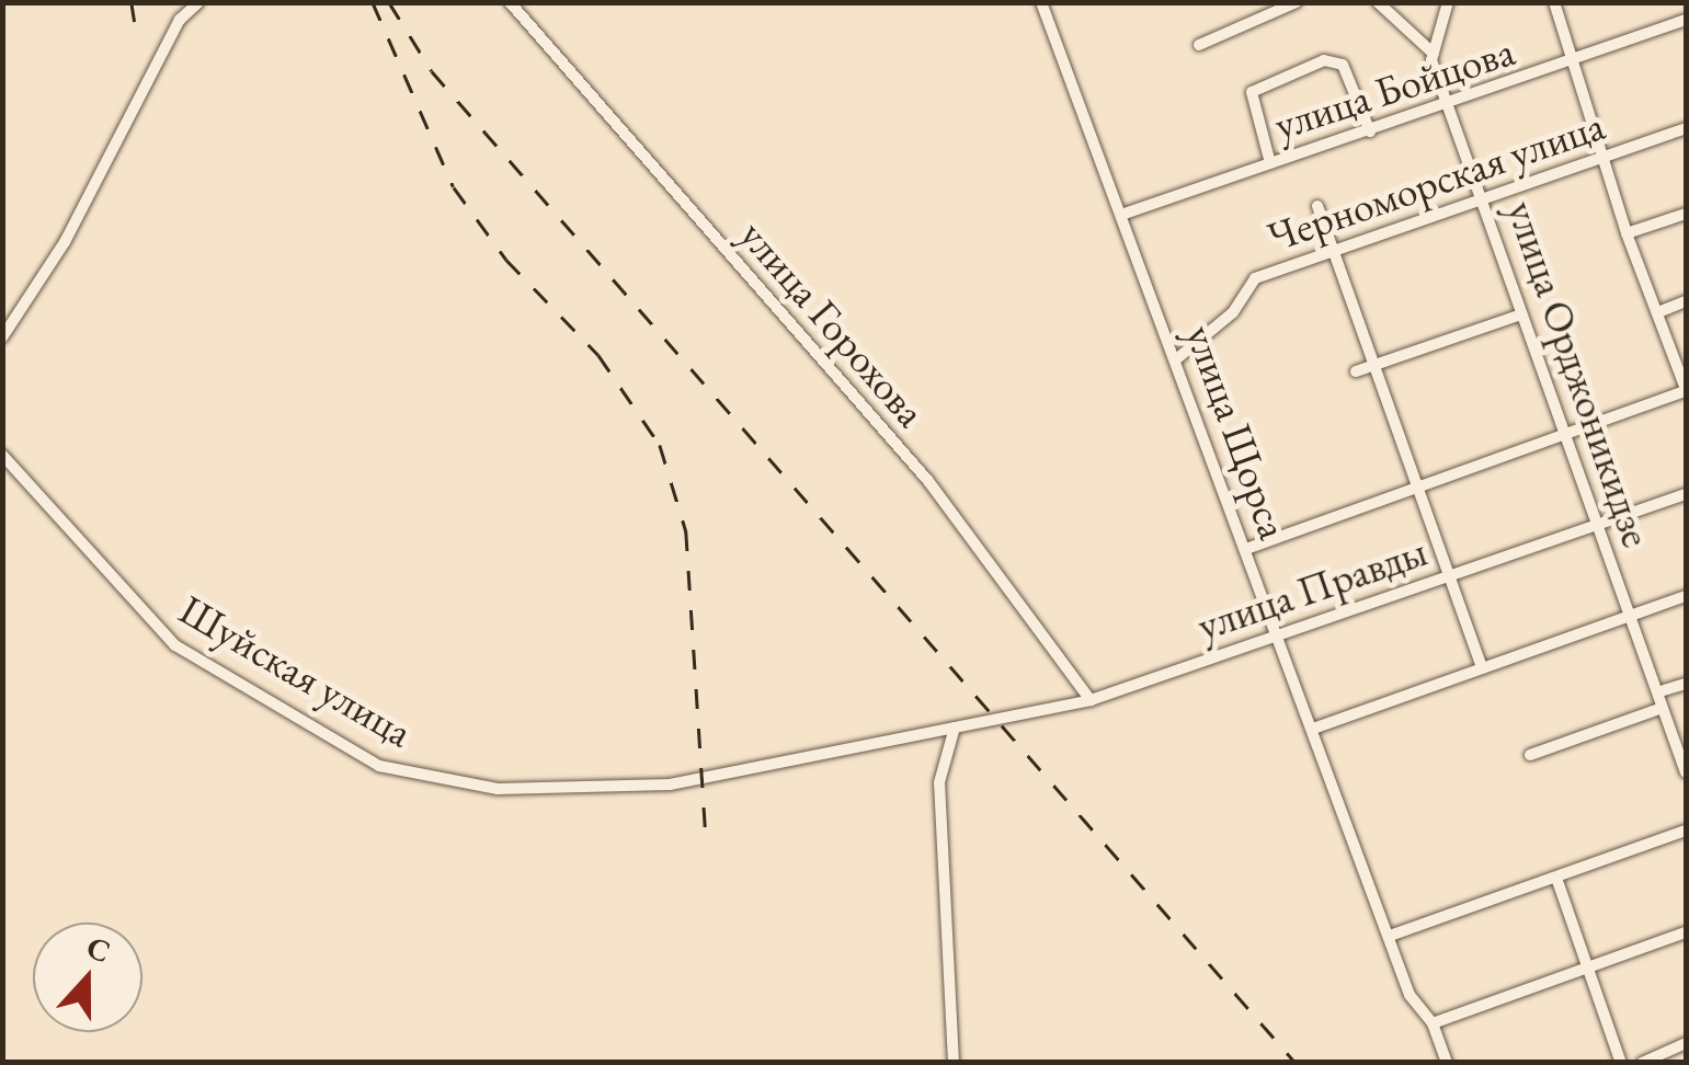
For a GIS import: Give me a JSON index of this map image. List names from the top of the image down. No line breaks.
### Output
{"streets":{"street":["улица Бойцова","Черноморская улица","улица Горохова","улица Орджоникидзе","улица Щорса","улица Правды","Шуйская улица"]},"crossings":[["улица Бойцова","улица Орджоникидзе"],["улица Бойцова","улица Щорса"],["Черноморская улица","улица Орджоникидзе"],["Черноморская улица","улица Щорса"],["улица Горохова","улица Правды"],["улица Орджоникидзе","улица Правды"],["улица Щорса","улица Правды"],["улица Правды","Шуйская улица"]],"north":"top"}
